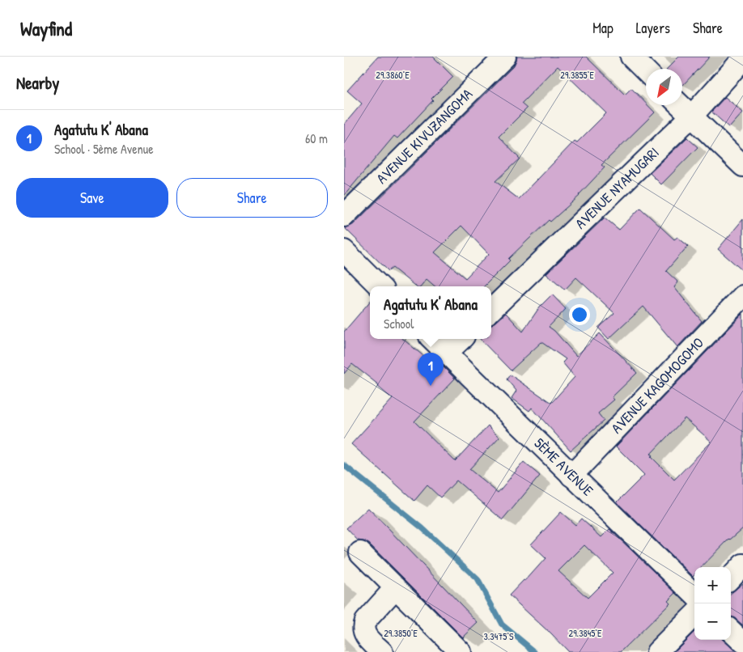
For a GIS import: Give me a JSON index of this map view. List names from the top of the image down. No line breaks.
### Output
{"streets":{"street":["AVENUE KIVUZANGOMA","AVENUE NYAMUGARI","AVENUE KAGOMOGOMO","5ÈME AVENUE"]},"crossings":[["AVENUE KAGOMOGOMO","5ÈME AVENUE"]],"north":"bottom left","page":{"header":"Wayfind","nav":["Map","Layers","Share"],"heading":"Nearby","list":[{"mark":"1","name":"Agatutu K' Abana","note":"School · 5ème Avenue","value":"60 m"}],"buttons":["Save","Share"],"popup":["Agatutu K' Abana","School"],"pins":"1","map_buttons":["+","−"]},"coordinates":["29.3860°E","29.3855°E","29.3850°E","29.3845°E","3.3475°S"]}
